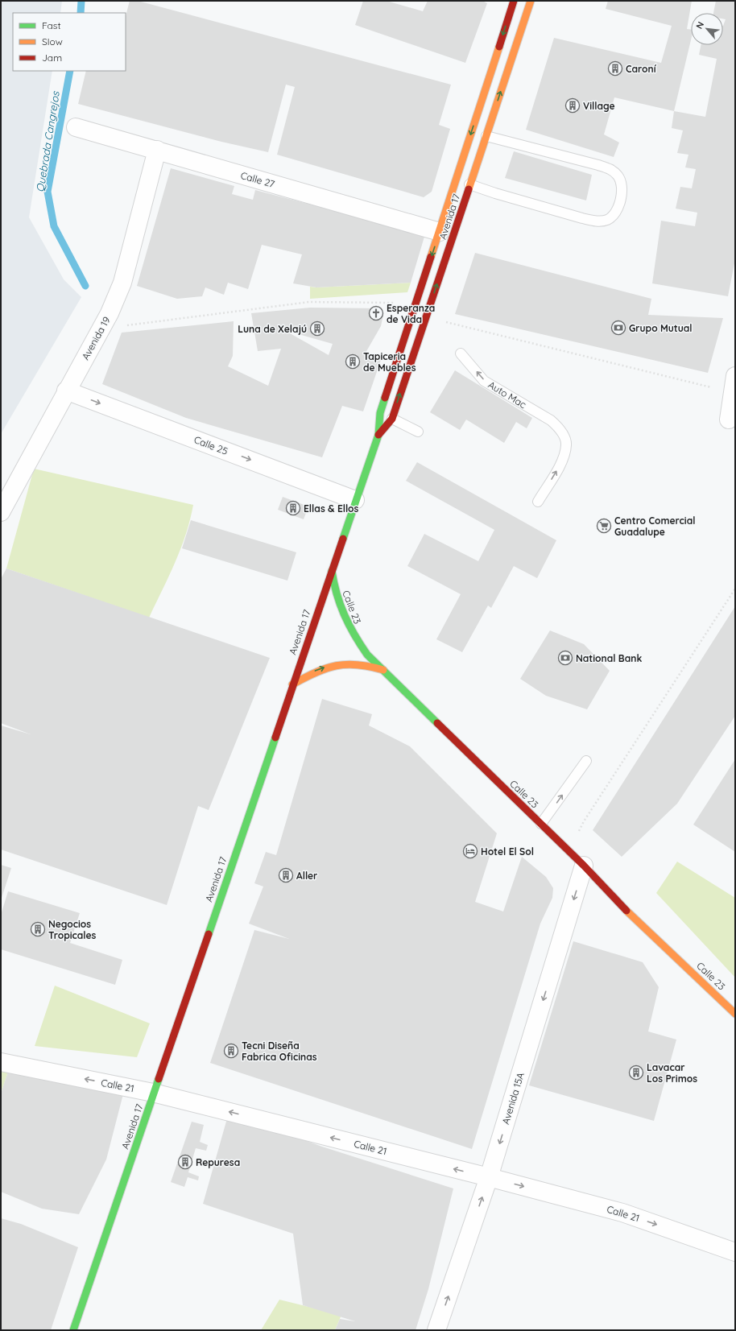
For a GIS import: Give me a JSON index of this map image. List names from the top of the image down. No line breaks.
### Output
{"streets":{"main road":["Avenida 17","Calle 23"],"street":["Calle 27","Avenida 19","Calle 25","Calle 21","Avenida 15A"],"lane":["Auto Mac"]},"crossings":[["Calle 27","Avenida 17"],["Calle 27","Avenida 19"],["Avenida 17","Calle 25"],["Avenida 17","Calle 23"],["Avenida 17","Calle 21"],["Avenida 19","Calle 25"],["Calle 23","Avenida 15A"],["Calle 21","Avenida 15A"]],"one_way":["Auto Mac","Calle 25"],"water":["Quebrada Cangrejos"],"places":{"building":["Caroní","Village","Luna de Xelajú","Tapiceria de Muebles","Ellas & Ellos","Aller","Negocios Tropicales","Tecni Diseña Fabrica Oficinas","Lavacar Los Primos","Repuresa"],"church":["Esperanza de Vida"],"bank":["Grupo Mutual","National Bank"],"supermarket":["Centro Comercial Guadalupe"],"hotel":["Hotel El Sol"]},"legend":["Fast","Slow","Jam"],"north":"top left"}
